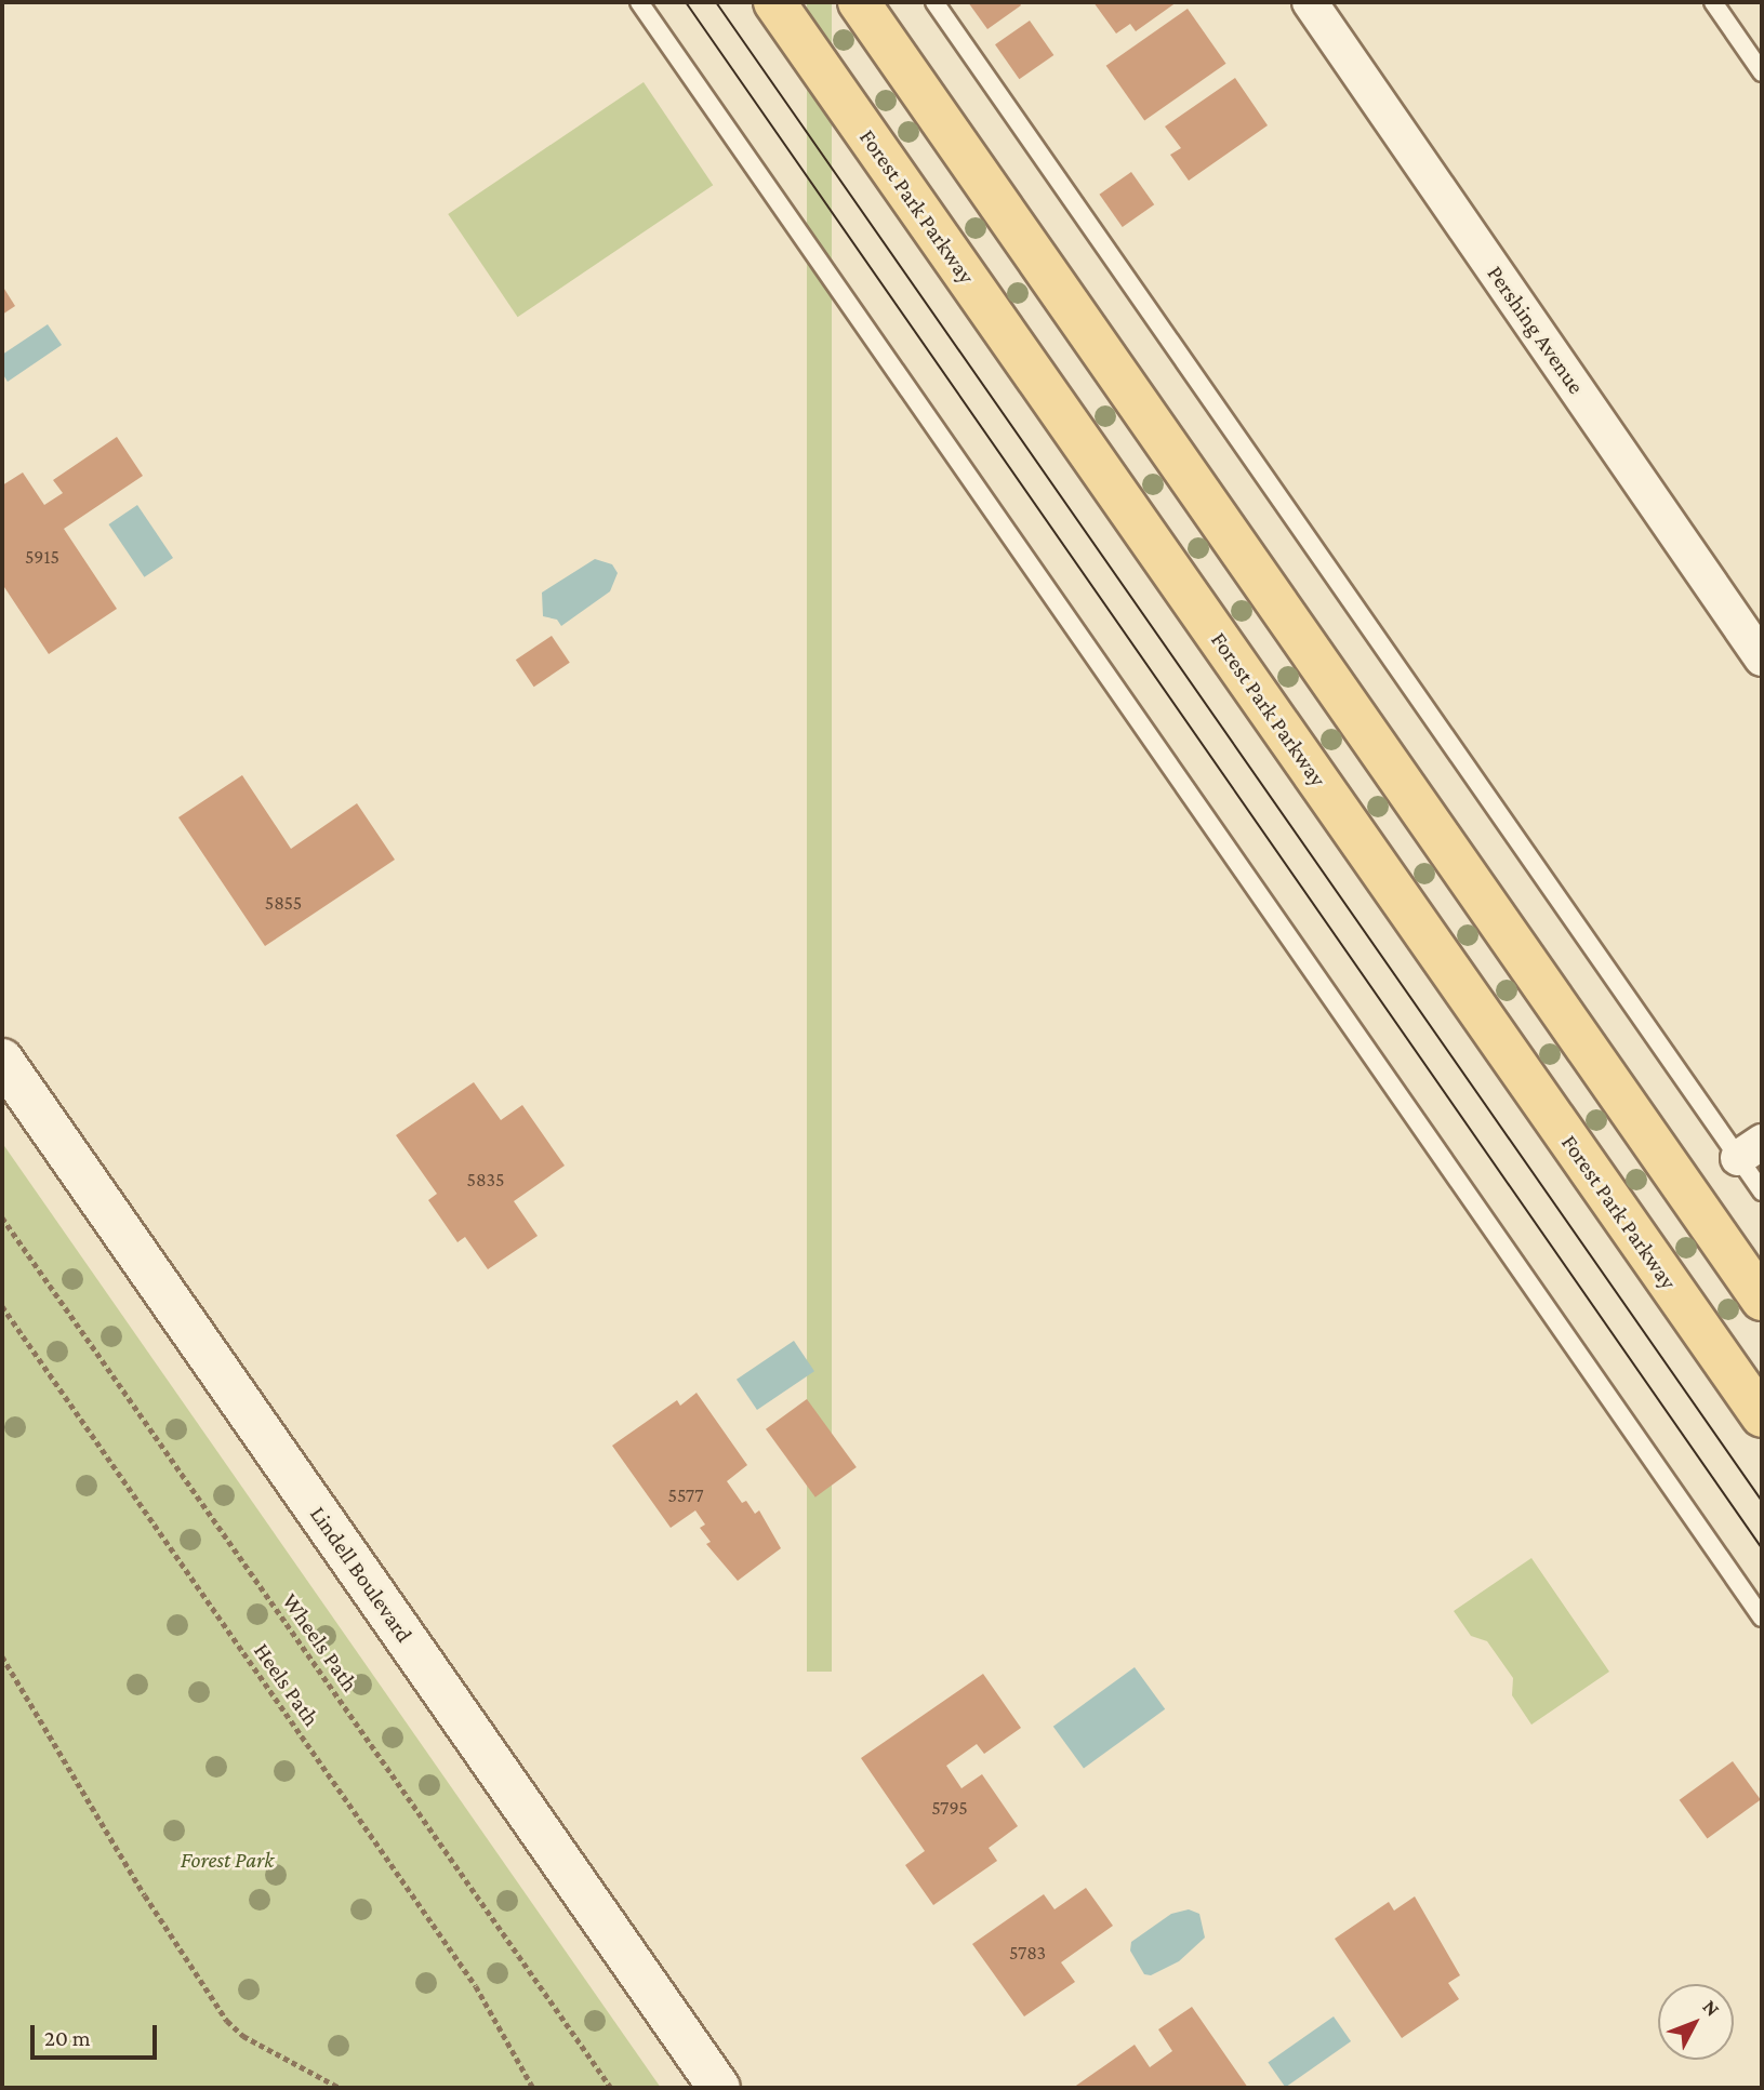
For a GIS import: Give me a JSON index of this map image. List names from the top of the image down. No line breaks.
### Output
{"streets":{"main road":["Forest Park Parkway","Lindell Boulevard"],"street":["Pershing Avenue"],"path":["Wheels Path","Heels Path"]},"parks":["Forest Park"],"house_numbers":["5915","5855","5835","5577","5795","5783"],"scale_bar":"20 m","north":"top right"}
